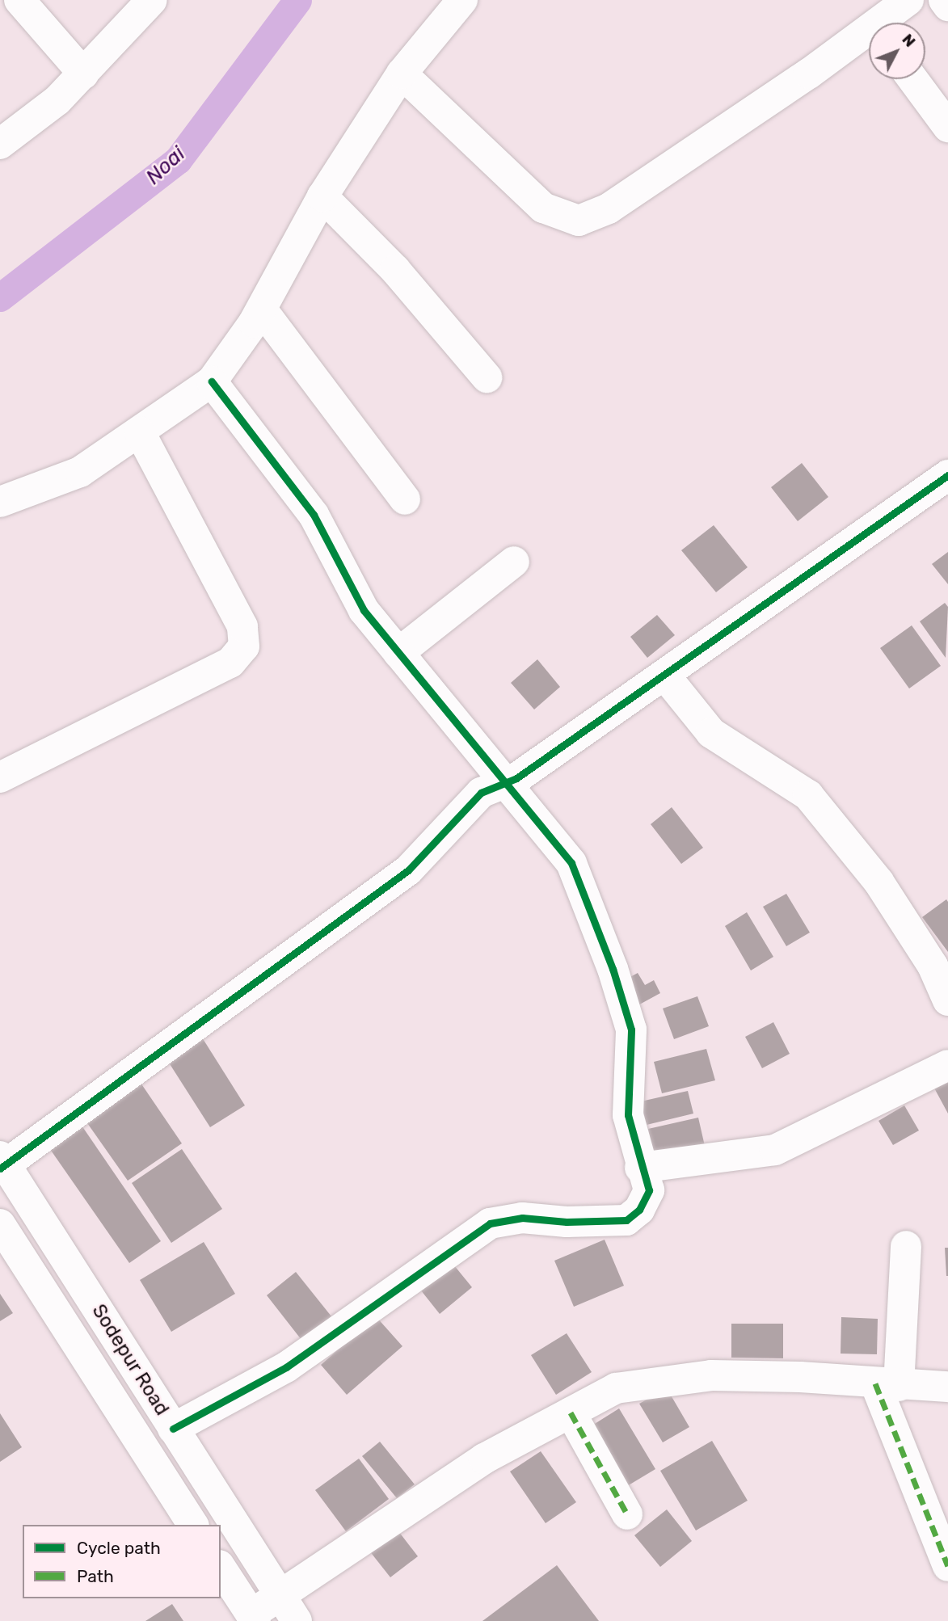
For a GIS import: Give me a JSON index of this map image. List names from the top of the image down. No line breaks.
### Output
{"streets":{"street":["Sodepur Road"]},"water":["Noai"],"legend":["Cycle path","Path"],"north":"top right"}
